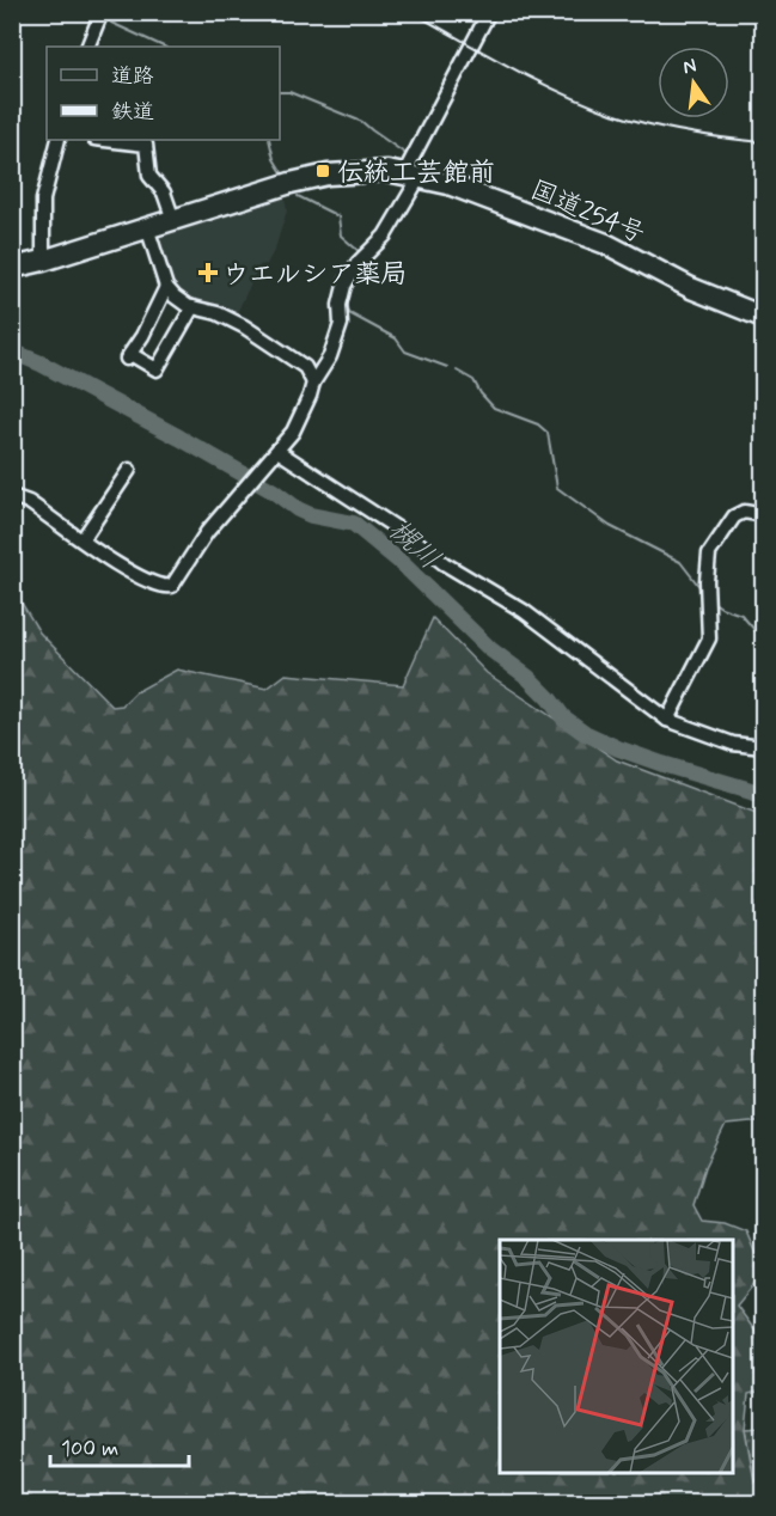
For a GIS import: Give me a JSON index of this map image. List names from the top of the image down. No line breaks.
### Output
{"streets":{"highway":["国道254号"]},"water":["槻川"],"places":{"transit":["伝統工芸館前"],"health":["ウエルシア薬局"]},"legend":["道路","鉄道"],"scale_bar":"100 m","north":"top"}
